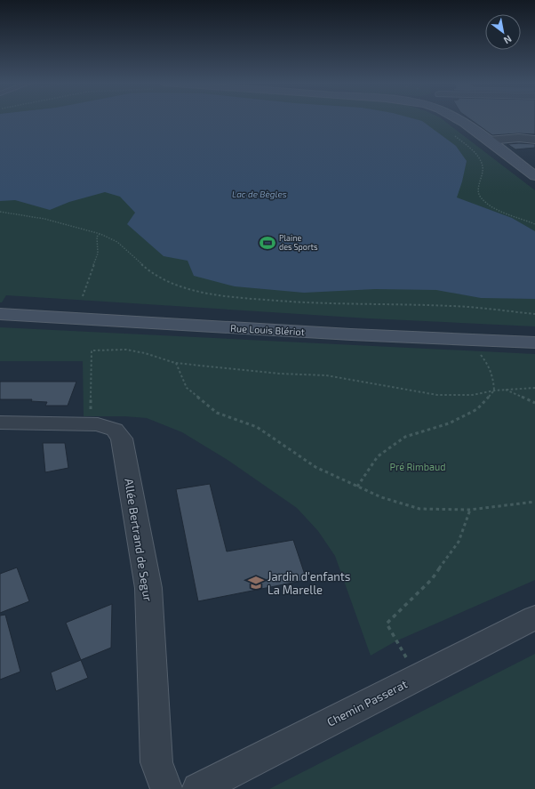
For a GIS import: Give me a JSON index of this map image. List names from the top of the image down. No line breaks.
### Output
{"streets":{"street":["Rue Louis Blériot","Allée Bertrand de Segur","Chemin Passerat"]},"water":["Lac de Bègles"],"parks":["Pré Rimbaud"],"places":{"sports":["Plaine des Sports"],"school or university":["Jardin d'enfants La Marelle"]},"north":"bottom right"}
